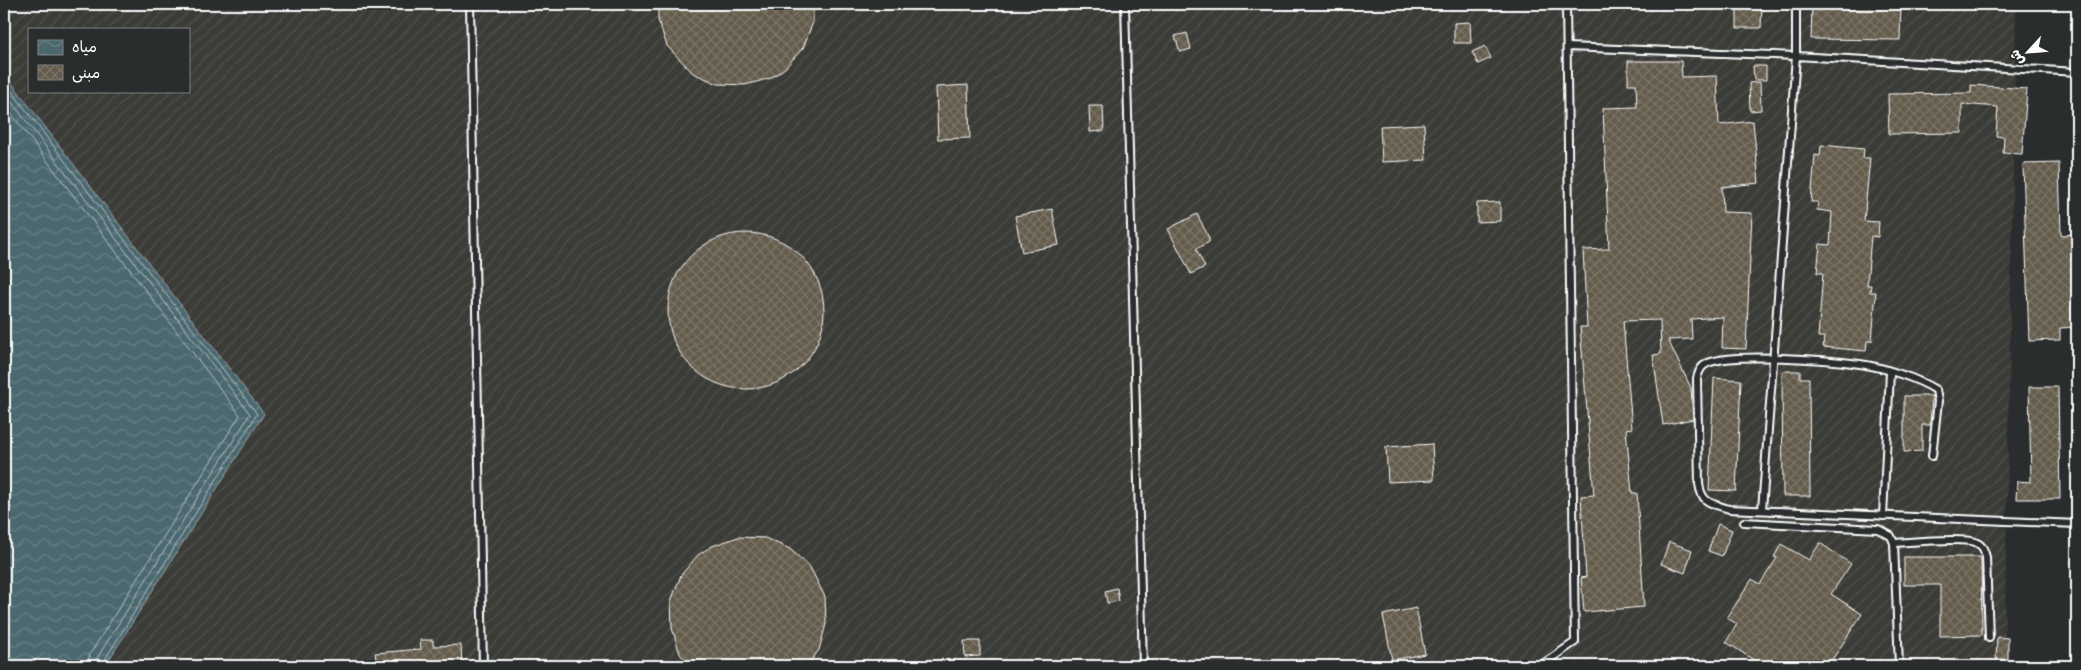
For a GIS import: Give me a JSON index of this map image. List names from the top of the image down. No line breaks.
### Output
{"legend":["مياه","مبنى"],"north":"bottom left"}
